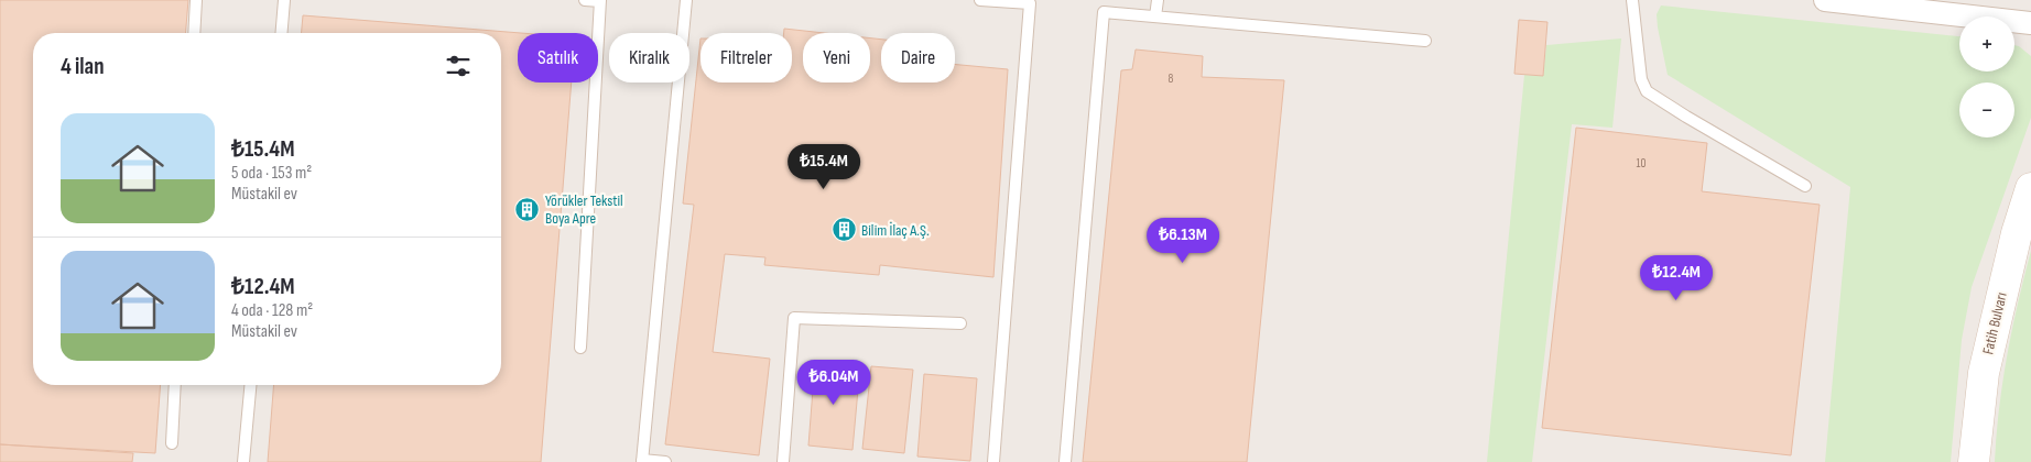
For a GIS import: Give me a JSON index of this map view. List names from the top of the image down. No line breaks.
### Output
{"streets":{"main road":["Fatih Bulvarı"]},"places":{"building":["Yörükler Tekstil Boya Apre","Bilim İlaç A.Ş."]},"house_numbers":["8","10"],"page":{"map_buttons":["+","−"],"chip":["Satılık","Kiralık","Filtreler","Yeni","Daire"],"heading":"4 ilan","list":[{"name":"₺15.4M","note":"5 oda · 153 m² · Müstakil ev"},{"name":"₺12.4M","note":"4 oda · 128 m² · Müstakil ev"}],"price":["₺15.4M","₺6.13M","₺12.4M","₺6.04M"]}}
